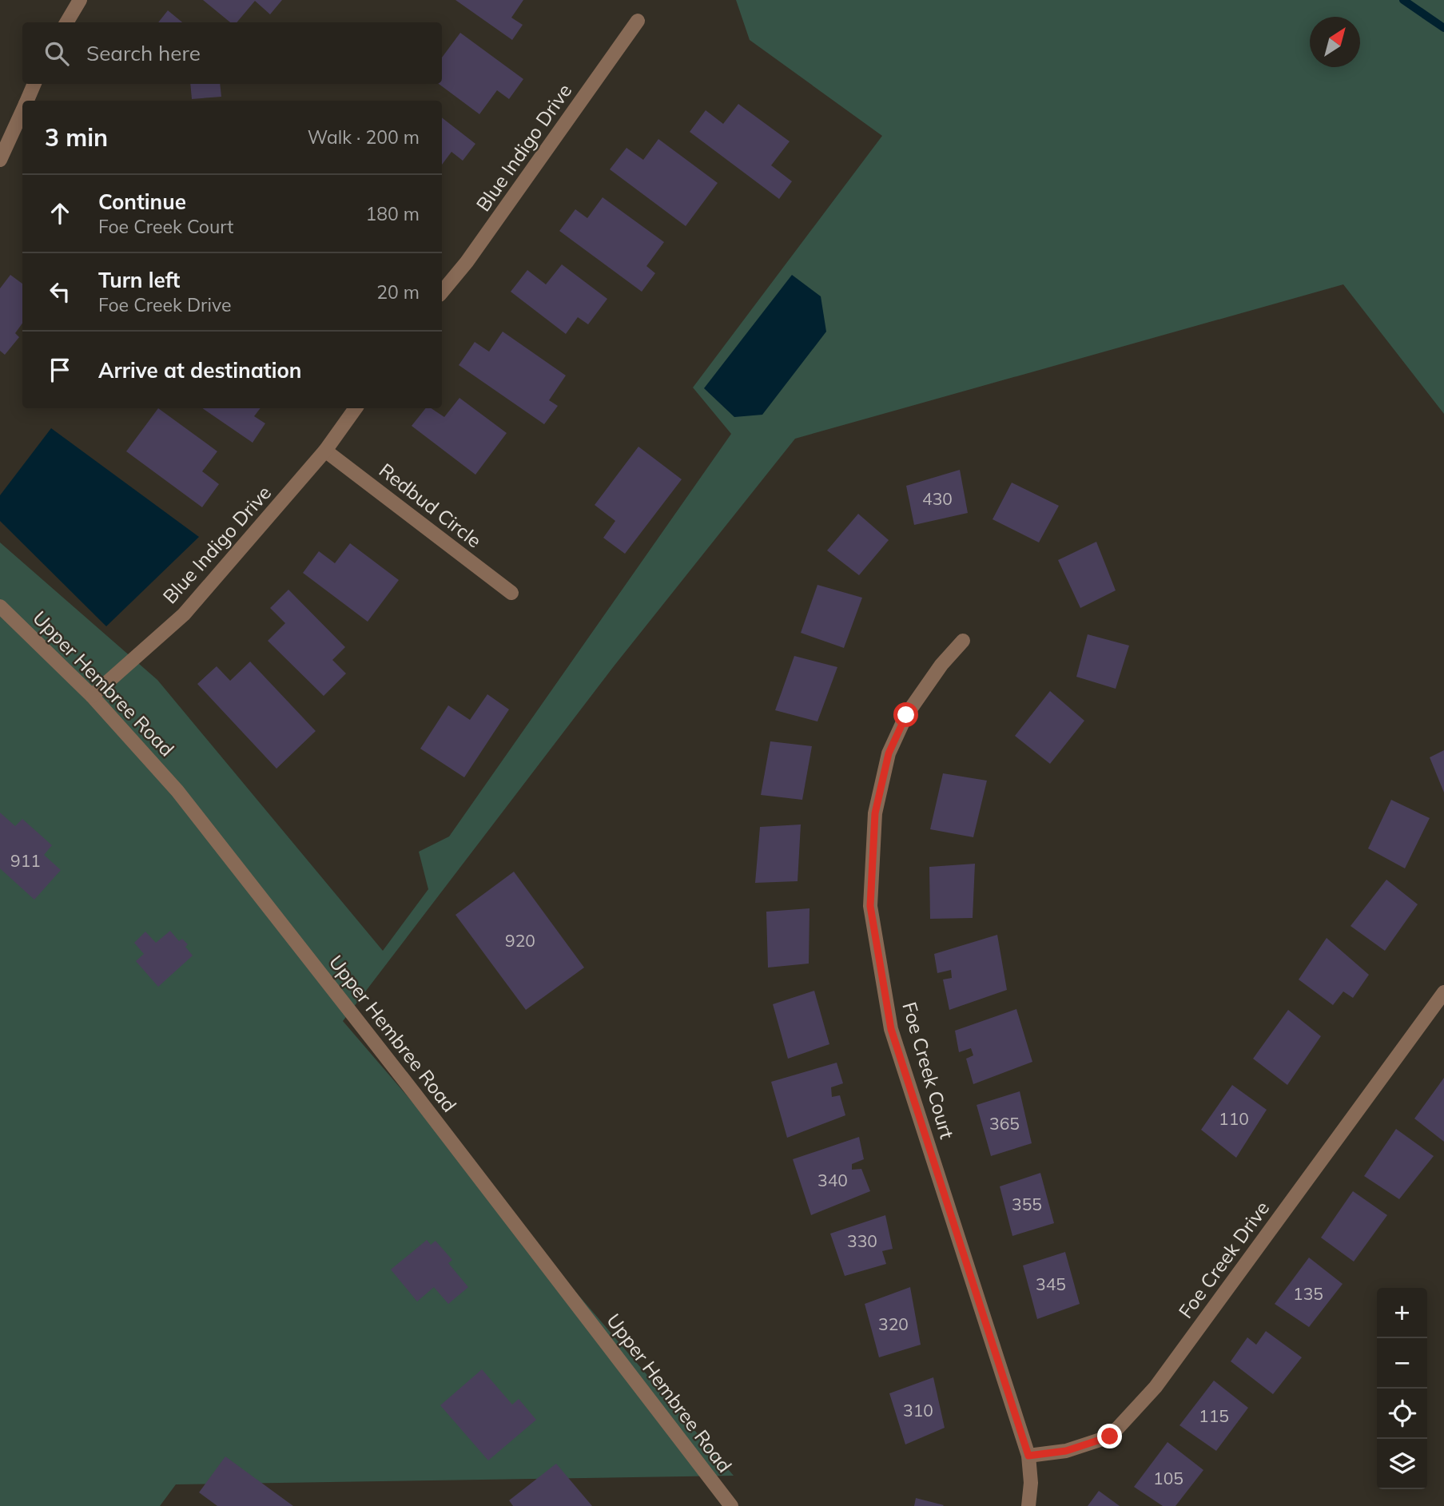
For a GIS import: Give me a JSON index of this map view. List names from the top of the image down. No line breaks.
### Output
{"streets":{"street":["Blue Indigo Drive","Redbud Circle","Upper Hembree Road","Foe Creek Court","Foe Creek Drive"]},"crossings":[["Blue Indigo Drive","Redbud Circle"],["Blue Indigo Drive","Upper Hembree Road"],["Foe Creek Court","Foe Creek Drive"]],"house_numbers":["430","911","920","110","365","340","355","330","345","135","320","310","115","105"],"north":"top right","page":{"search":"Search here","heading":["3 min","Walk · 200 m"],"list":[["Continue","Foe Creek Court","180 m"],["Turn left","Foe Creek Drive","20 m"],"Arrive at destination"],"map_buttons":["+","−"]}}
